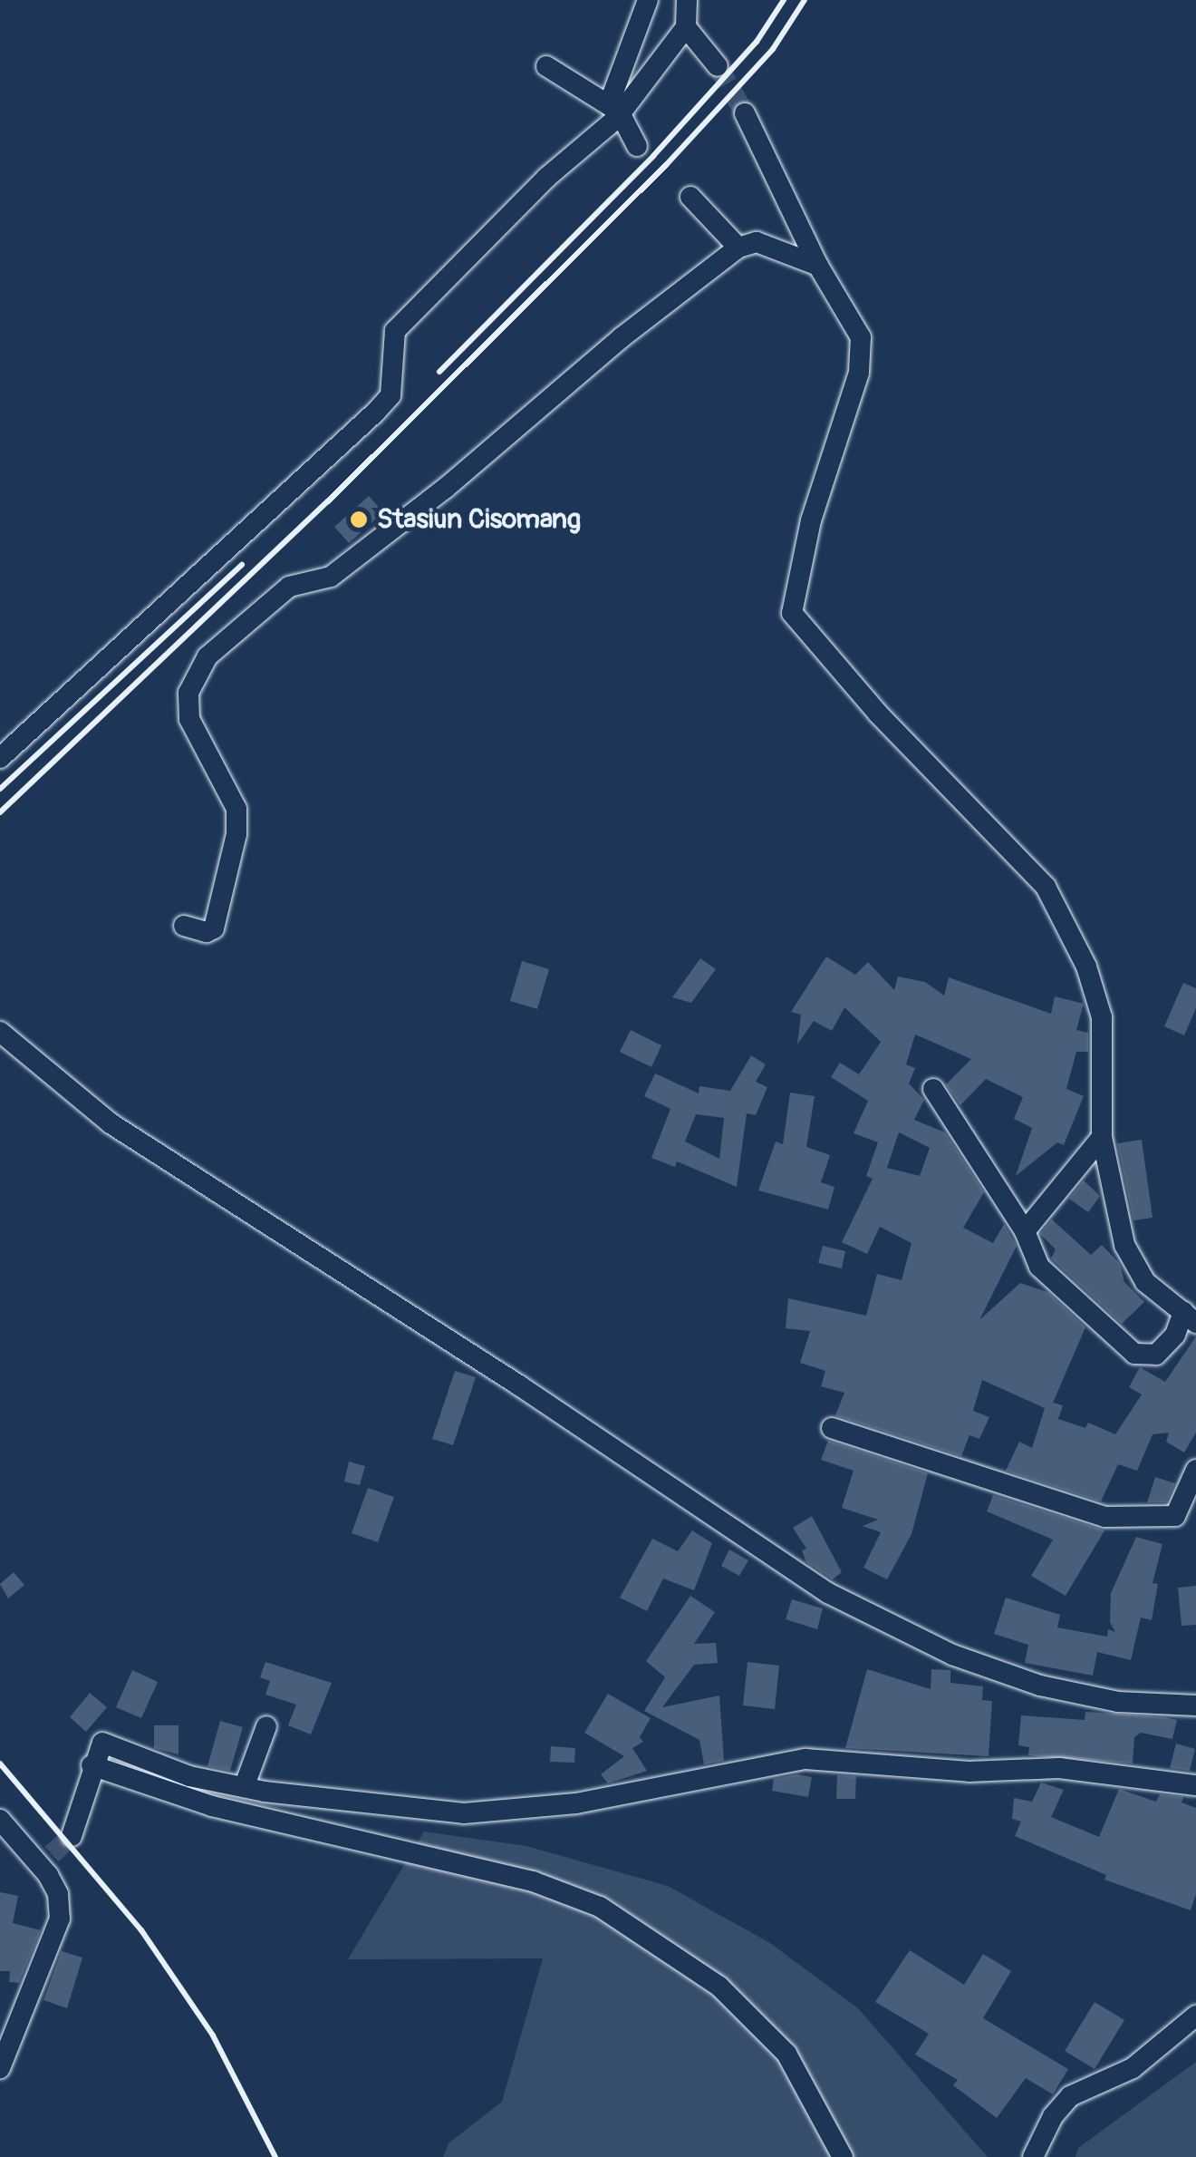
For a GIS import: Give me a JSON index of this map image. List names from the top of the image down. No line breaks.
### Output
{"places":["Stasiun Cisomang"]}
